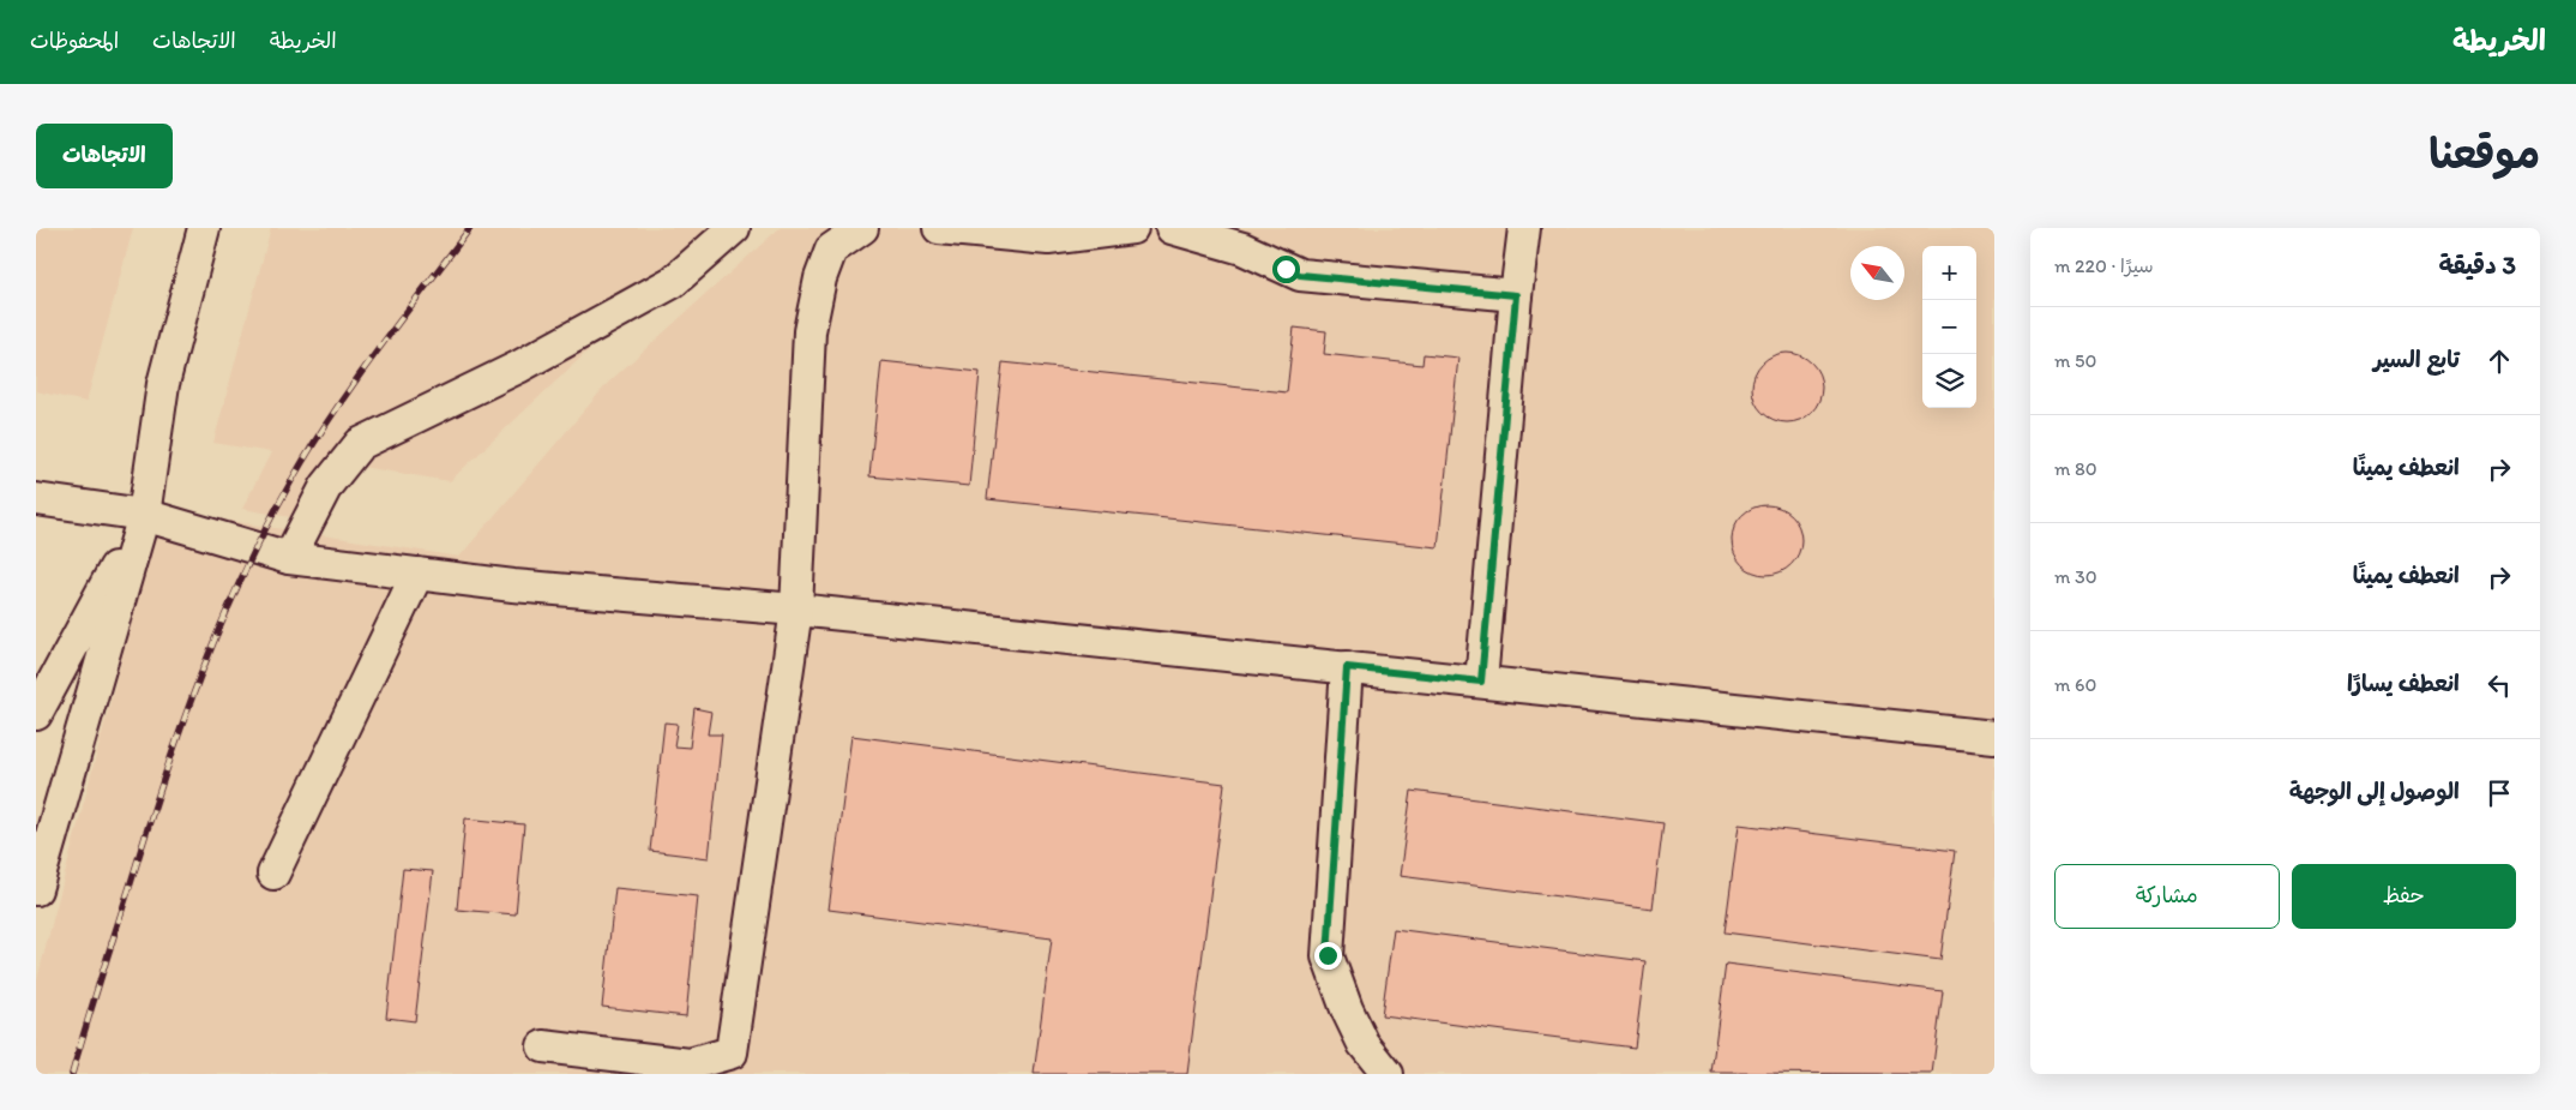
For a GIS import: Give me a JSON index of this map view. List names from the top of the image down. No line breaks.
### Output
{"north":"top left","page":{"header":"الخريطة","nav":["الخريطة","الاتجاهات","المحفوظات"],"title":"موقعنا","buttons":["الاتجاهات",["حفظ","مشاركة"]],"heading":["3 دقيقة","سيرًا · 220 m"],"map_buttons":["+","−"],"list":[["تابع السير","50 m"],["انعطف يمينًا","80 m"],["انعطف يمينًا","30 m"],["انعطف يسارًا","60 m"],"الوصول إلى الوجهة"]}}
